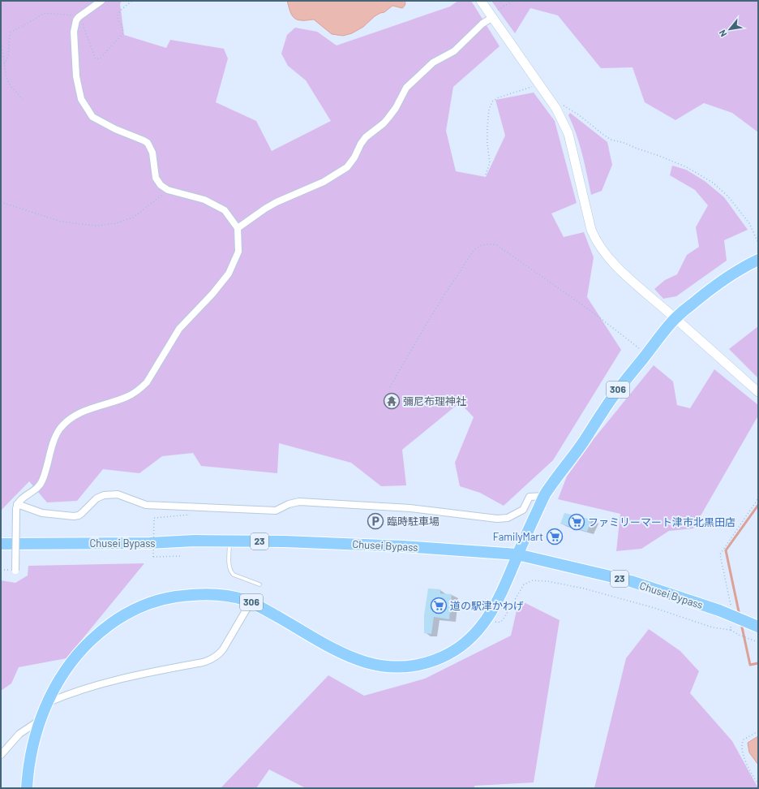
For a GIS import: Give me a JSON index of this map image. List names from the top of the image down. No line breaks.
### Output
{"streets":{"highway":["306","23","Chusei Bypass"]},"crossings":[["306","Chusei Bypass"]],"places":{"temple":["彌尼布理神社"],"parking":["臨時駐車場"],"supermarket":["ファミリーマート津市北黒田店","FamilyMart","道の駅津かわげ"]},"north":"bottom left"}
